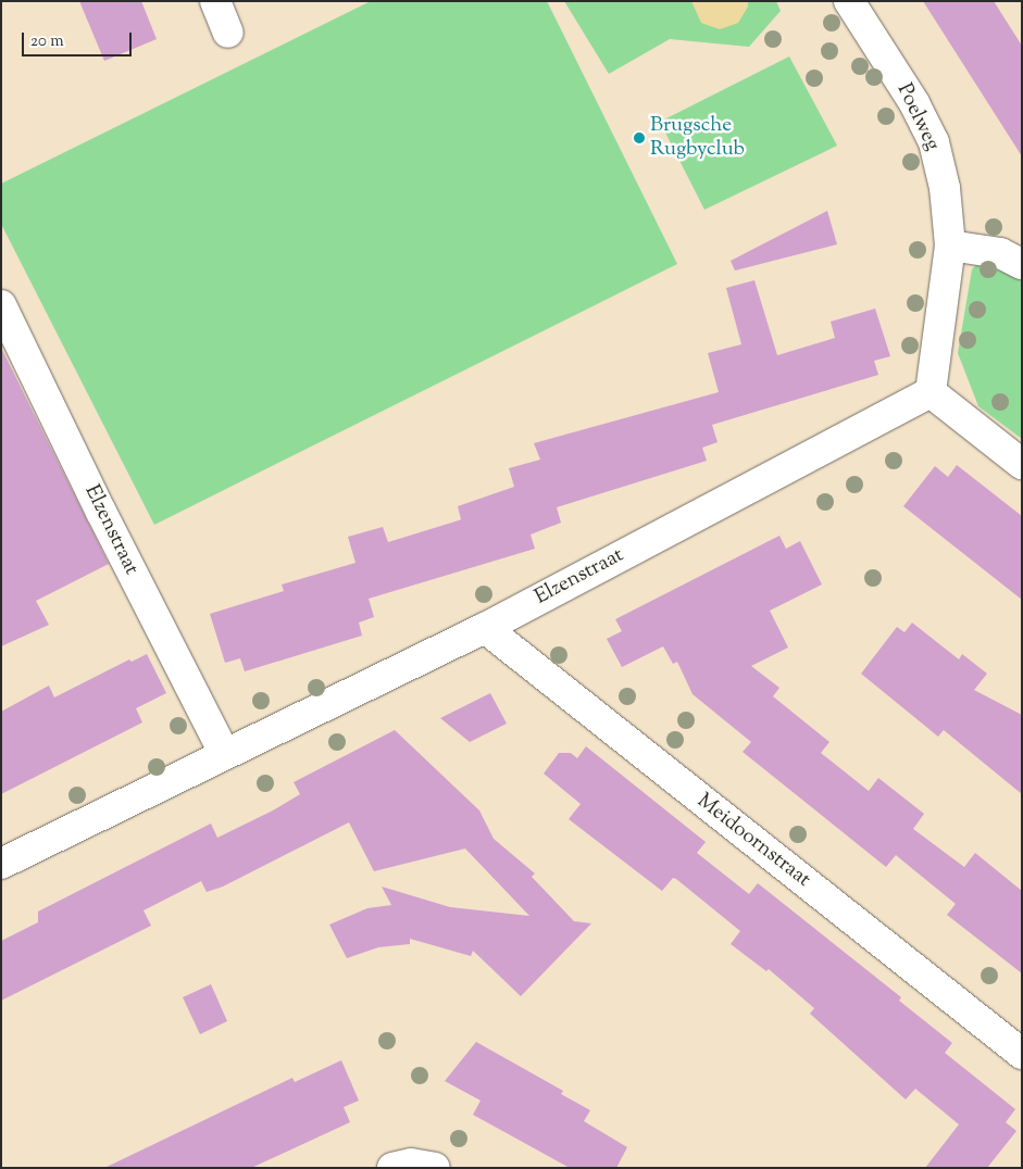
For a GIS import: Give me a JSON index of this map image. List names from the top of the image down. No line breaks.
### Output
{"streets":{"street":["Poelweg","Elzenstraat","Meidoornstraat"]},"crossings":[["Poelweg","Elzenstraat"],["Elzenstraat","Meidoornstraat"]],"places":["Brugsche Rugbyclub"],"scale_bar":"20 m"}
